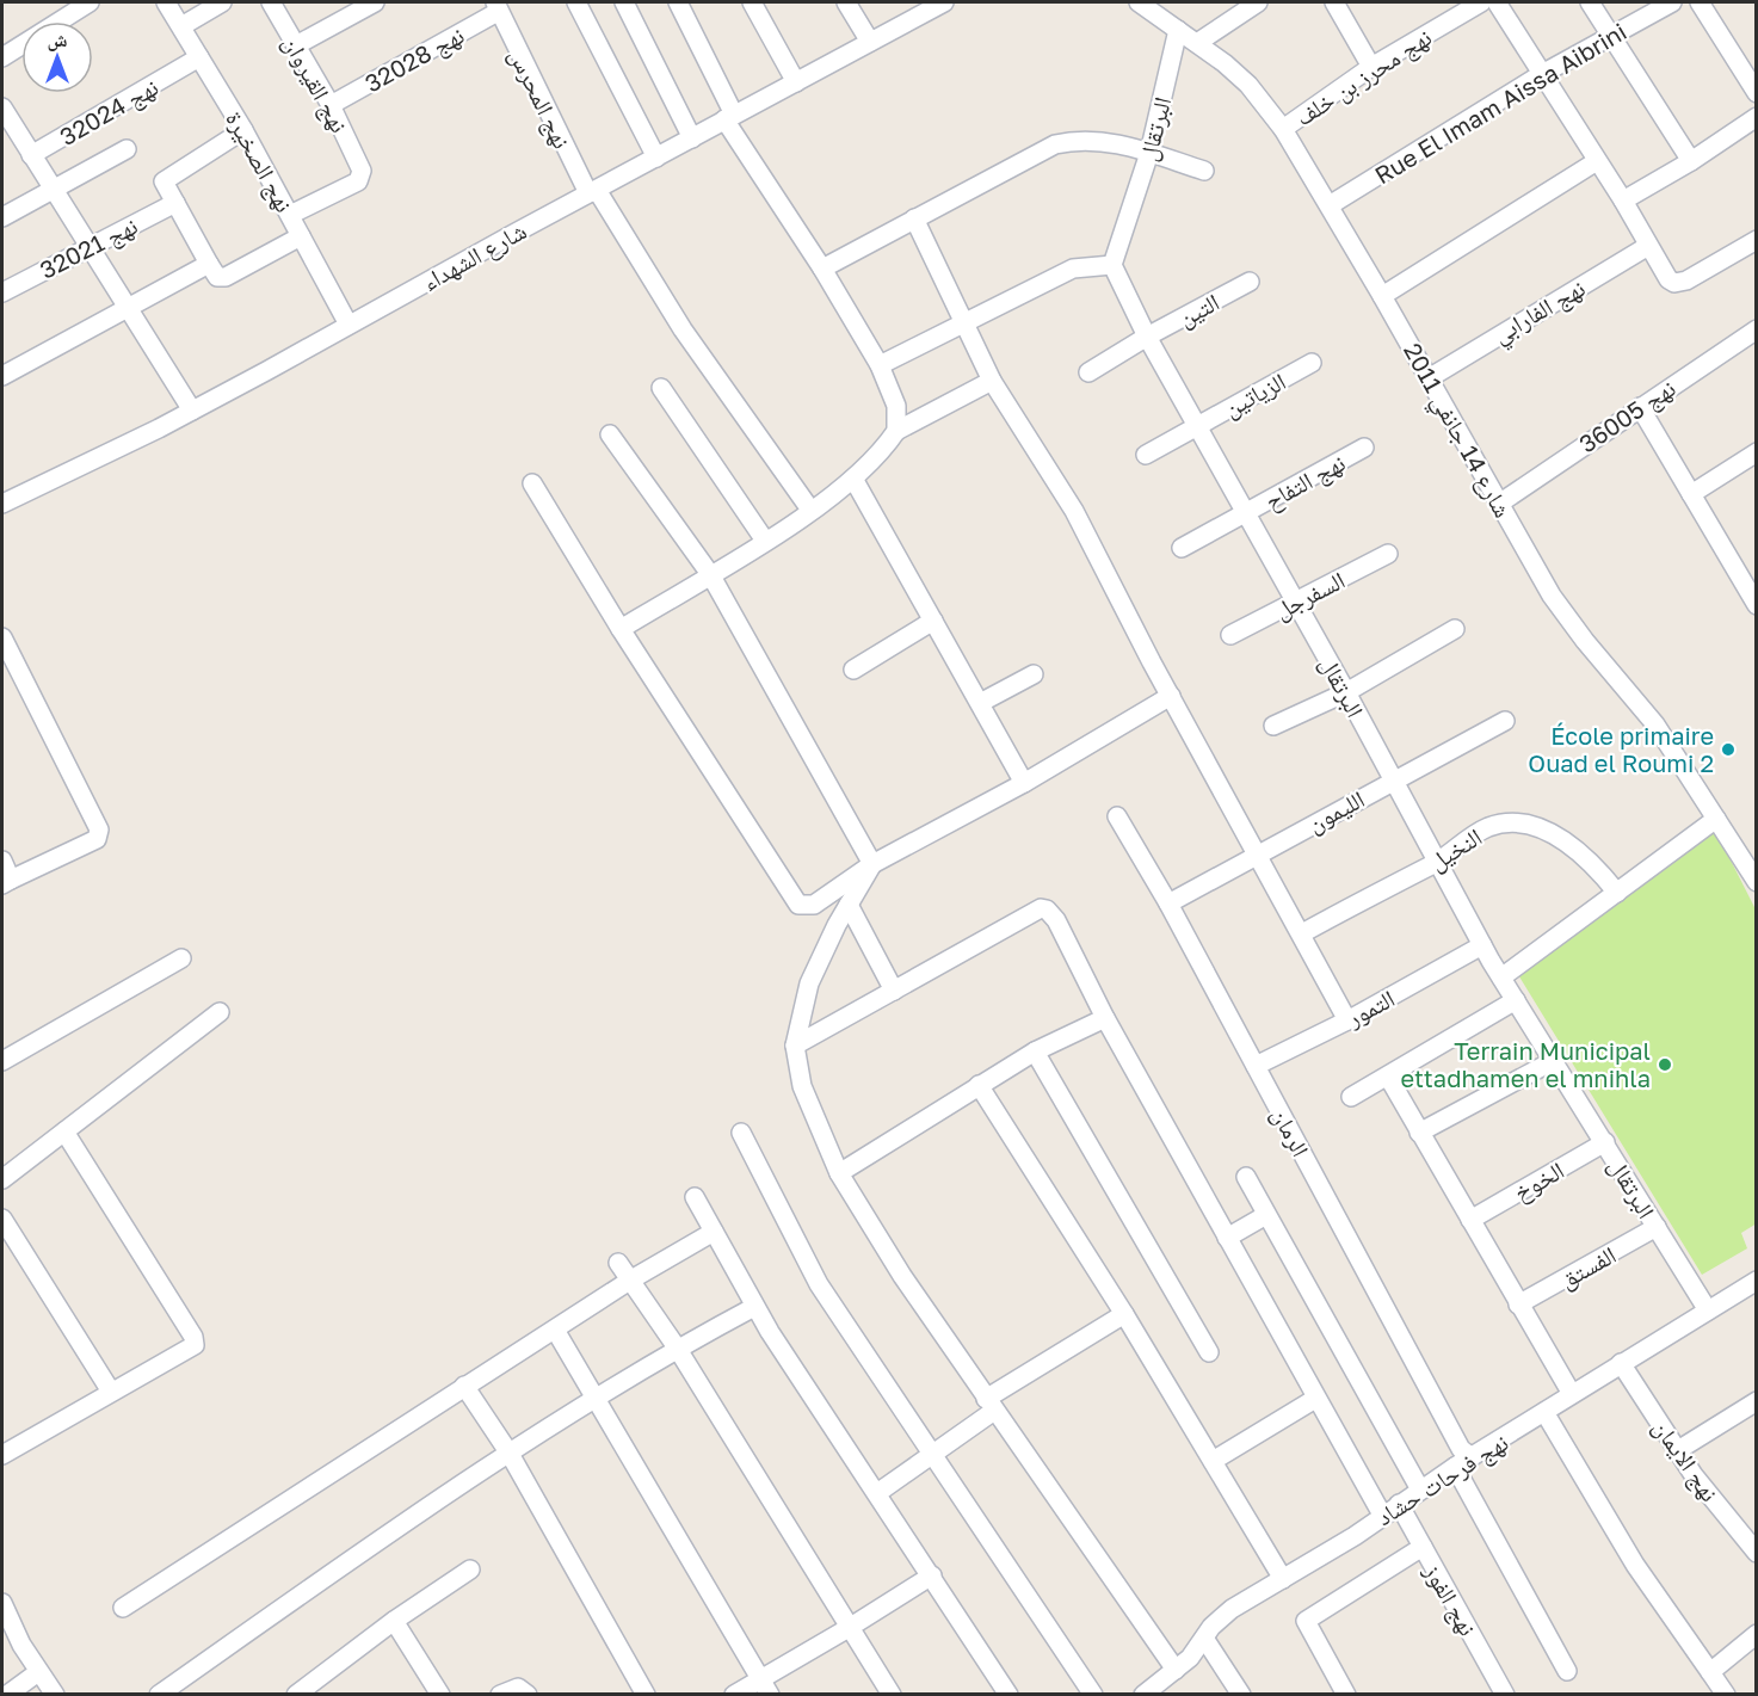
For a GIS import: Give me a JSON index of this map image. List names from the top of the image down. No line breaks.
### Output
{"streets":{"street":["نهج 32028","نهج محرز بن خلف","نهج القيروان","نهج المحرس","Rue El Imam Aissa Aibrini","نهج 32024","البرتقال","نهج الصخيرة","نهج 32021","شارع الشهداء","التين","نهج الفارابي","الزياتين","نهج 36005","شارع 14 جانفي 2011","نهج التفاح","السفرجل","الليمون","النخيل","التمور","الرمان","الخوخ","الفستق","نهج الايمان","نهج فرحات حشاد","نهج الفوز"]},"crossings":[["نهج 32028","نهج القيروان"],["نهج 32028","نهج المحرس"],["نهج محرز بن خلف","شارع 14 جانفي 2011"],["نهج القيروان","نهج الصخيرة"],["نهج المحرس","شارع الشهداء"],["Rue El Imam Aissa Aibrini","شارع 14 جانفي 2011"],["نهج 32024","نهج الصخيرة"],["البرتقال","التين"],["البرتقال","الزياتين"],["البرتقال","شارع 14 جانفي 2011"],["البرتقال","نهج التفاح"],["البرتقال","السفرجل"],["البرتقال","الليمون"],["البرتقال","النخيل"],["البرتقال","التمور"],["البرتقال","الخوخ"],["البرتقال","الفستق"],["البرتقال","نهج فرحات حشاد"],["نهج الصخيرة","شارع الشهداء"],["نهج الفارابي","شارع 14 جانفي 2011"],["نهج 36005","شارع 14 جانفي 2011"],["الليمون","الرمان"],["التمور","الرمان"],["الرمان","نهج فرحات حشاد"],["نهج الايمان","نهج فرحات حشاد"],["نهج فرحات حشاد","نهج الفوز"]],"places":["École primaire Ouad el Roumi 2","Terrain Municipal ettadhamen el mnihla"],"north":"top"}
